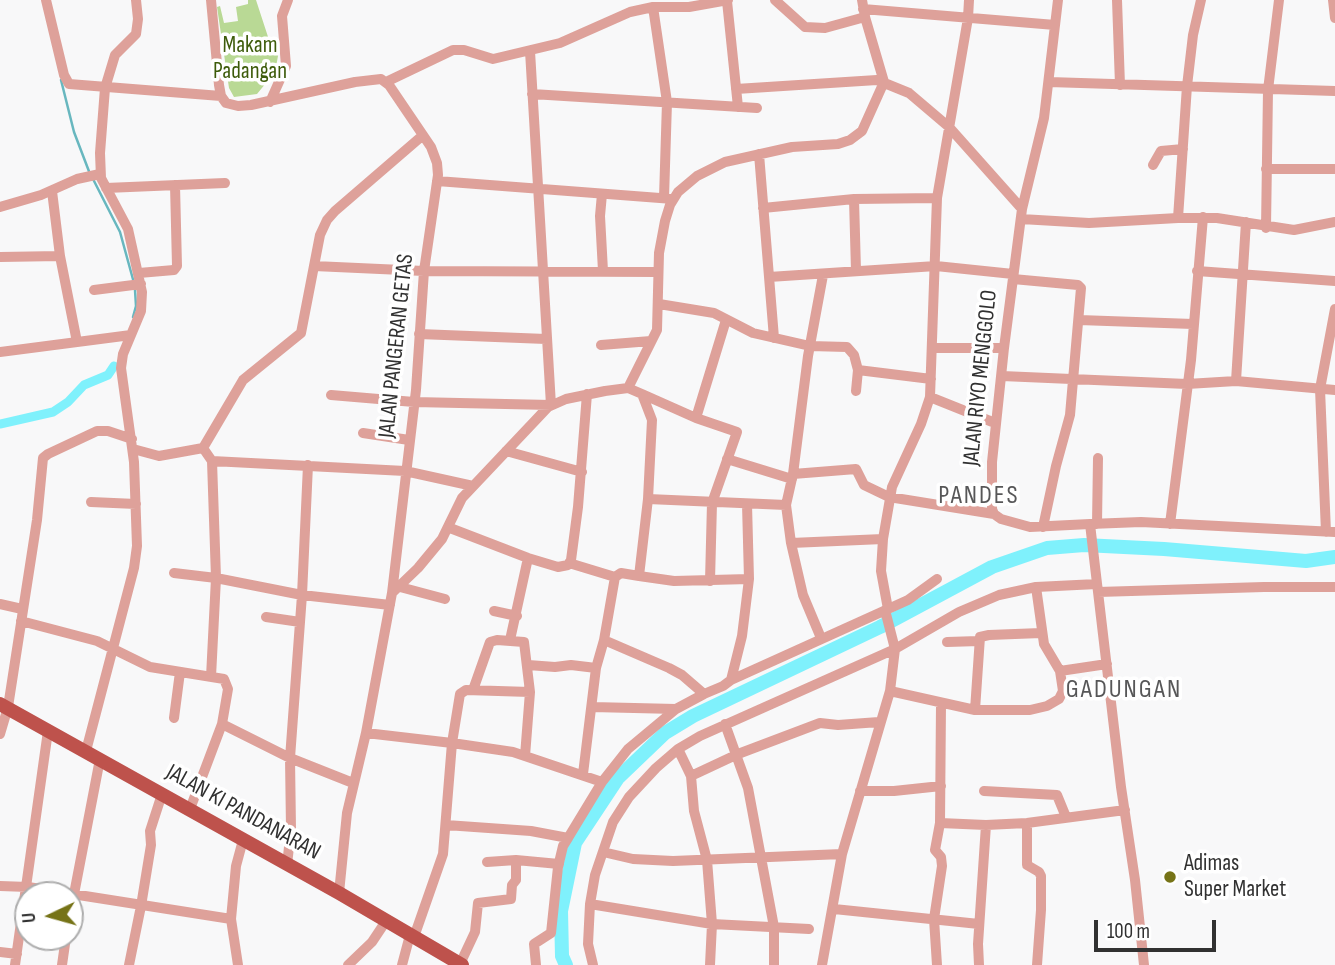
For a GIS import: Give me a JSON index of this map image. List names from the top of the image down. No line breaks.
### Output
{"streets":{"main road":["JALAN KI PANDANARAN"],"street":["JALAN PANGERAN GETAS","JALAN RIYO MENGGOLO"]},"crossings":[["JALAN PANGERAN GETAS","JALAN KI PANDANARAN"]],"districts":["PANDES","GADUNGAN"],"parks":["Makam Padangan"],"places":["Adimas Super Market"],"scale_bar":"100 m","north":"left"}
